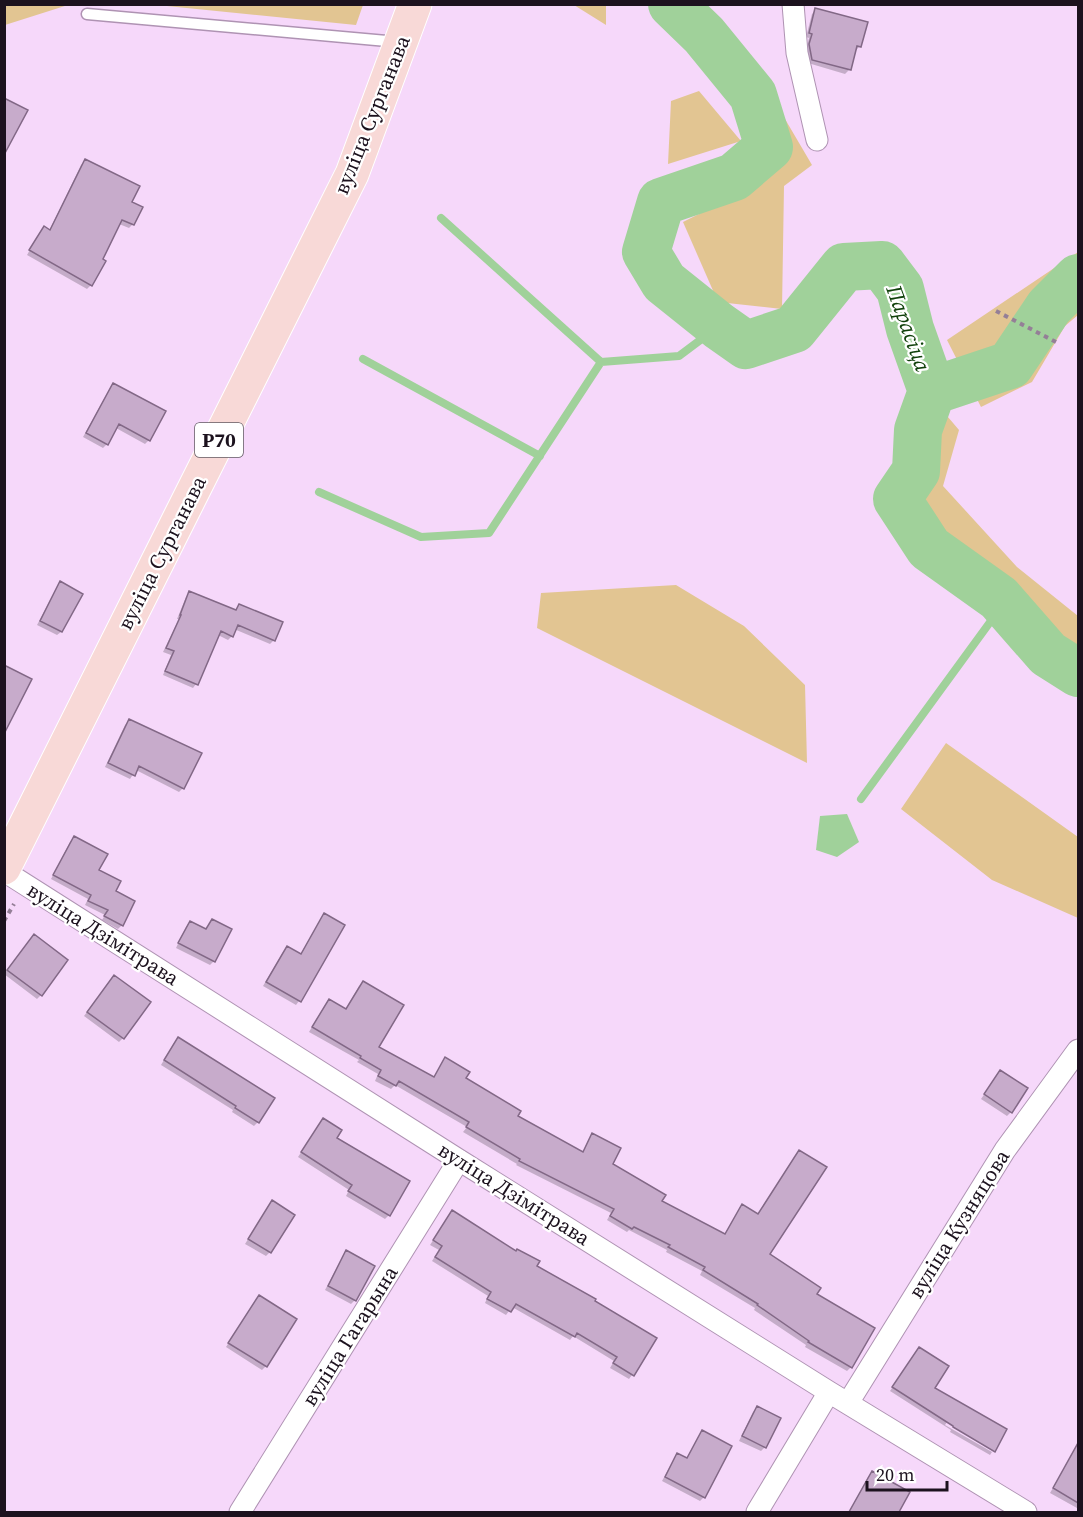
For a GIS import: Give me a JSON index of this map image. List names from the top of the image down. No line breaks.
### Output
{"streets":{"main road":["вуліца Сурганава","Р70"],"street":["вуліца Дзімітрава","вуліца Кузняцова","вуліца Гагарына"]},"crossings":[["вуліца Сурганава","вуліца Дзімітрава"],["вуліца Дзімітрава","вуліца Кузняцова"],["вуліца Дзімітрава","вуліца Гагарына"]],"water":["Парасіца"],"scale_bar":"20 m"}
